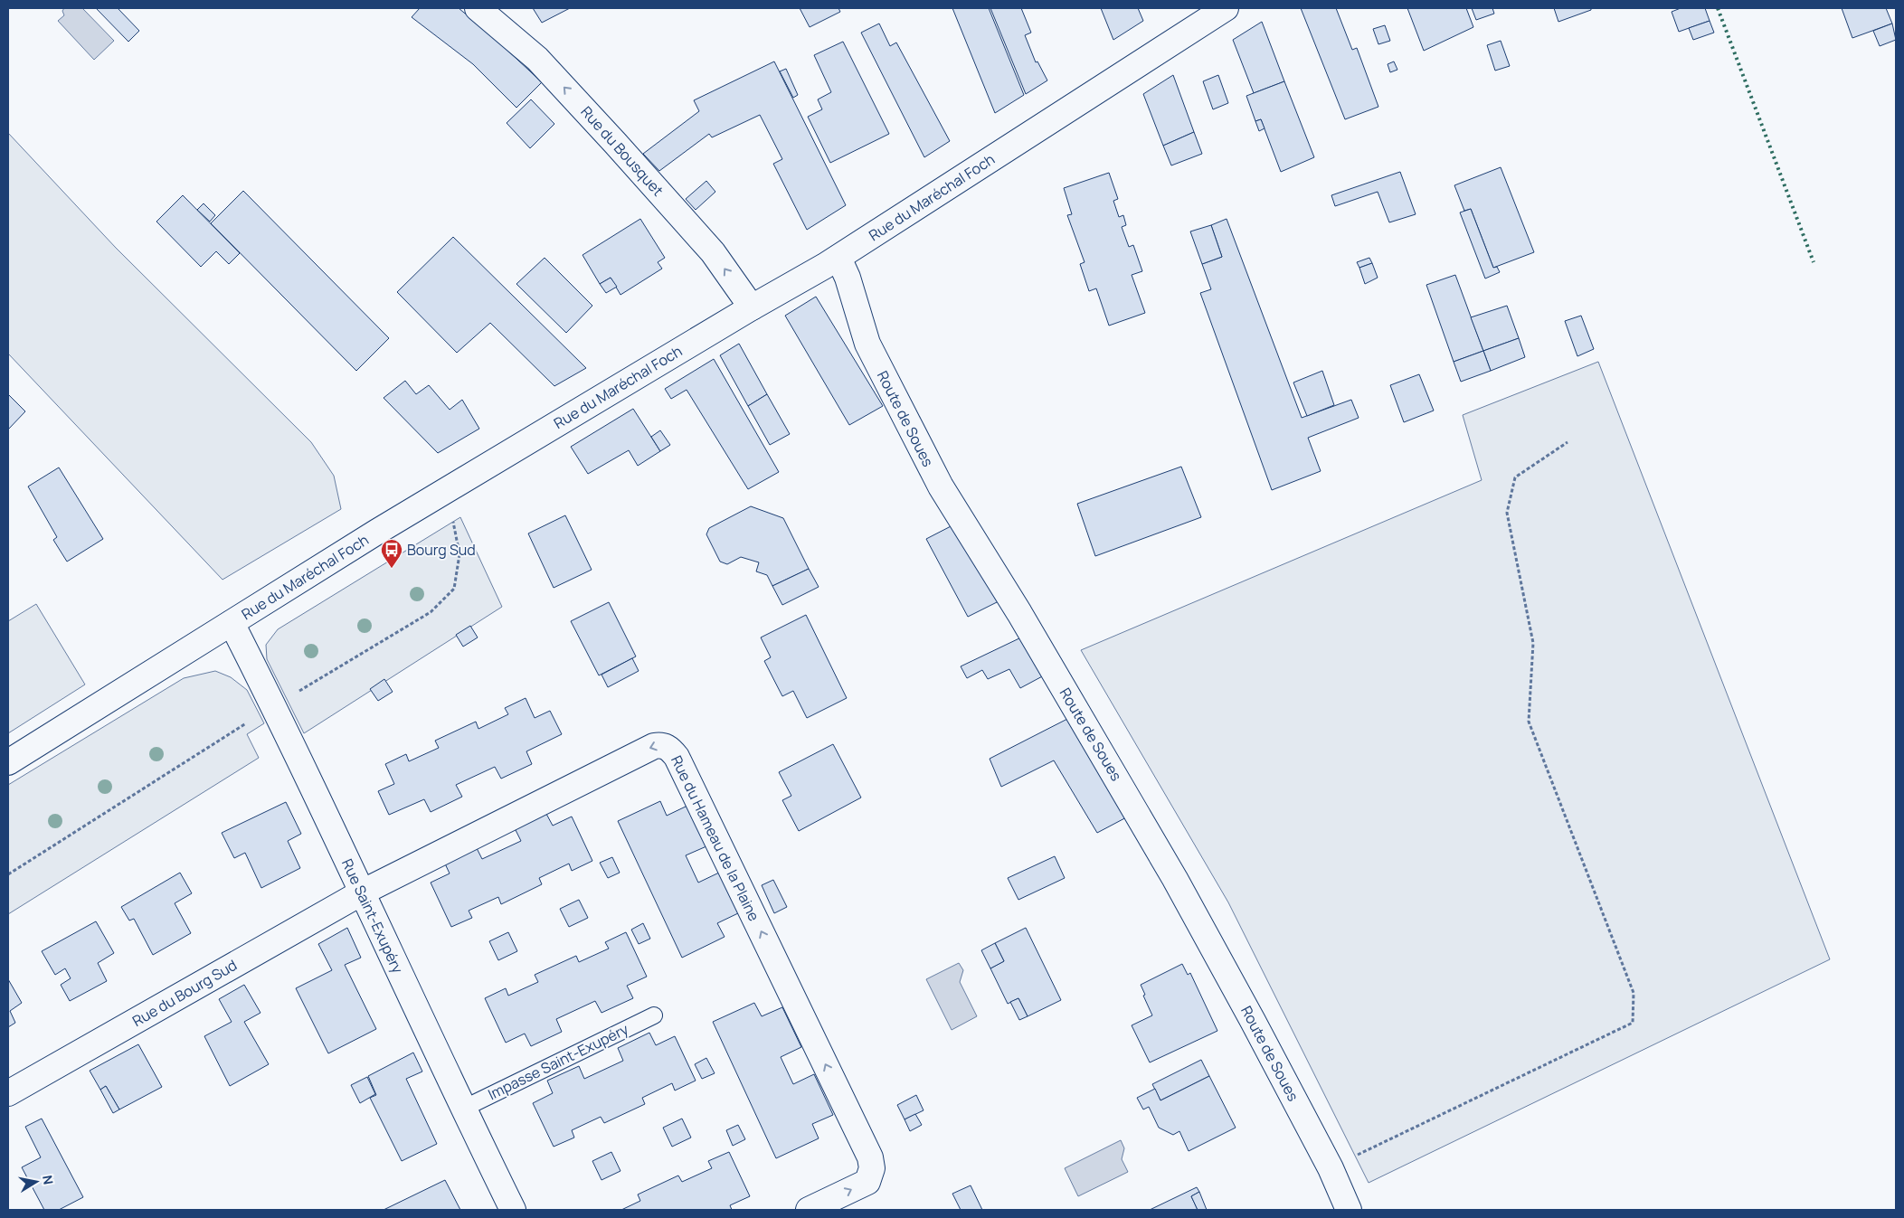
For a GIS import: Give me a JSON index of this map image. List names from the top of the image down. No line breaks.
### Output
{"streets":{"main road":["Rue du Bousquet","Rue du Maréchal Foch","Route de Soues","Rue du Hameau de la Plaine","Rue Saint-Exupéry","Rue du Bourg Sud"],"lane":["Impasse Saint-Exupéry"]},"crossings":[["Rue du Bousquet","Rue du Maréchal Foch"],["Rue du Maréchal Foch","Route de Soues"],["Rue du Maréchal Foch","Rue Saint-Exupéry"],["Rue du Hameau de la Plaine","Rue Saint-Exupéry"],["Rue du Hameau de la Plaine","Rue du Bourg Sud"],["Rue Saint-Exupéry","Rue du Bourg Sud"],["Rue Saint-Exupéry","Impasse Saint-Exupéry"]],"one_way":["Rue du Bousquet"],"places":{"bus stop":["Bourg Sud"]},"north":"right"}
